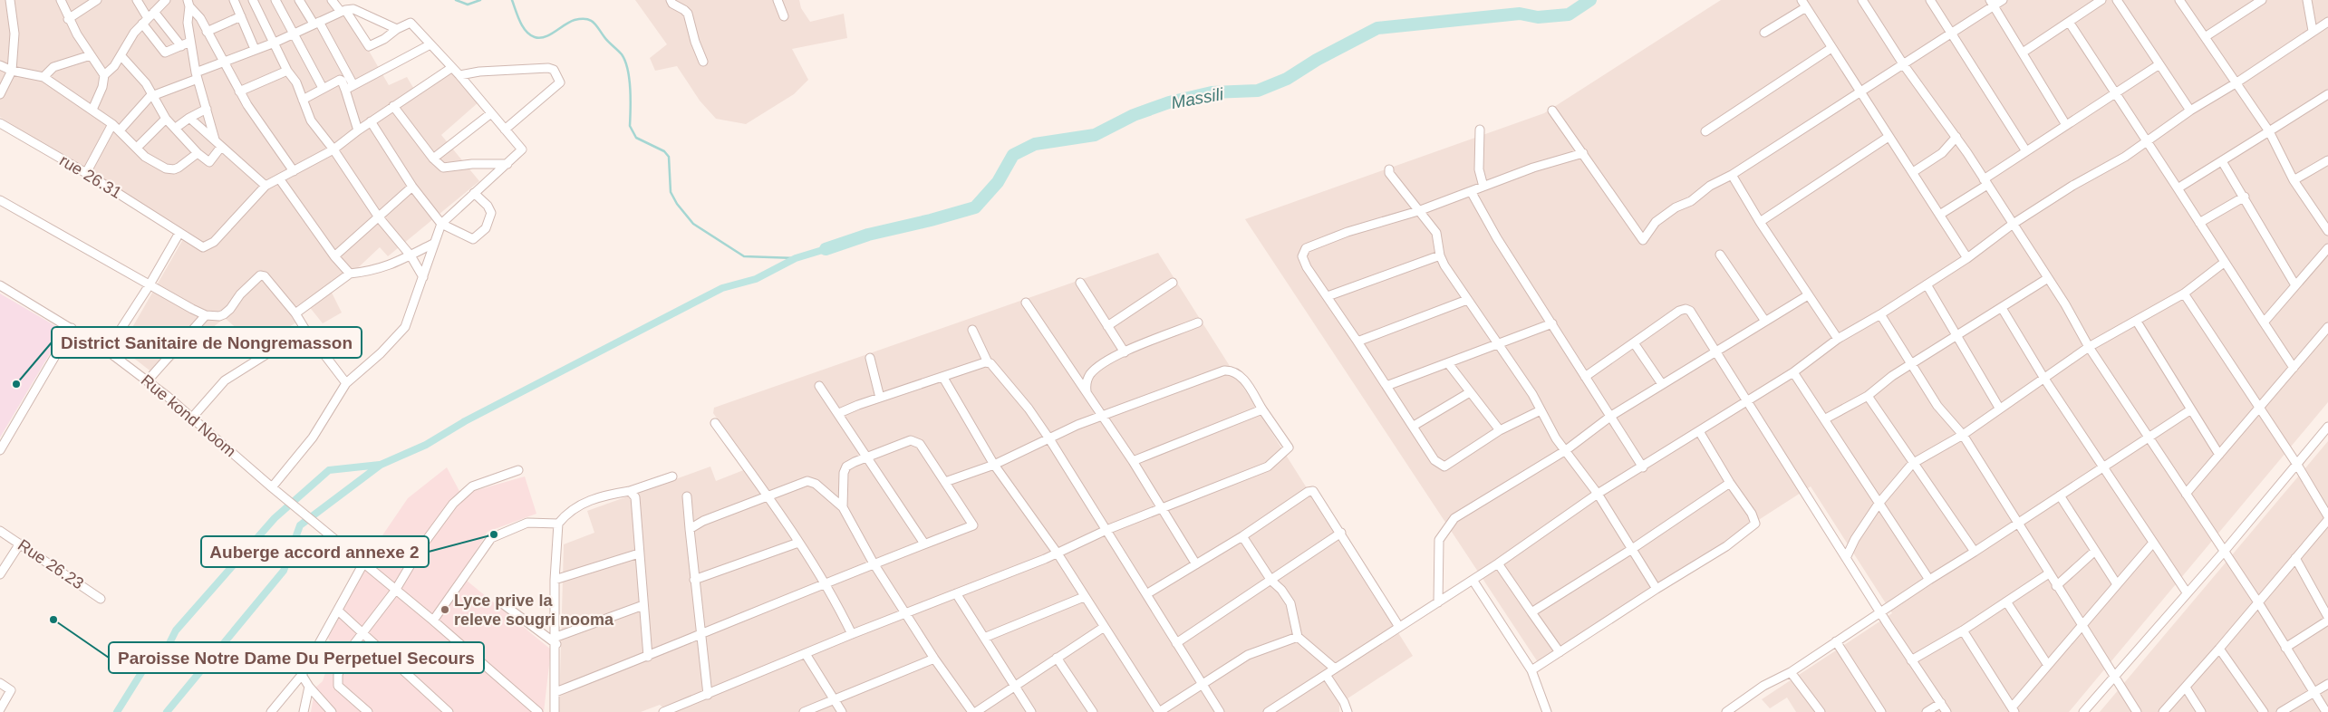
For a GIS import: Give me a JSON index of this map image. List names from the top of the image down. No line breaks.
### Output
{"streets":{"street":["rue 26.31","Rue kond Noom","Rue 26.23"]},"water":["Massili"],"places":["District Sanitaire de Nongremasson","Auberge accord annexe 2","Lyce prive la releve sougri nooma","Paroisse Notre Dame Du Perpetuel Secours"]}
